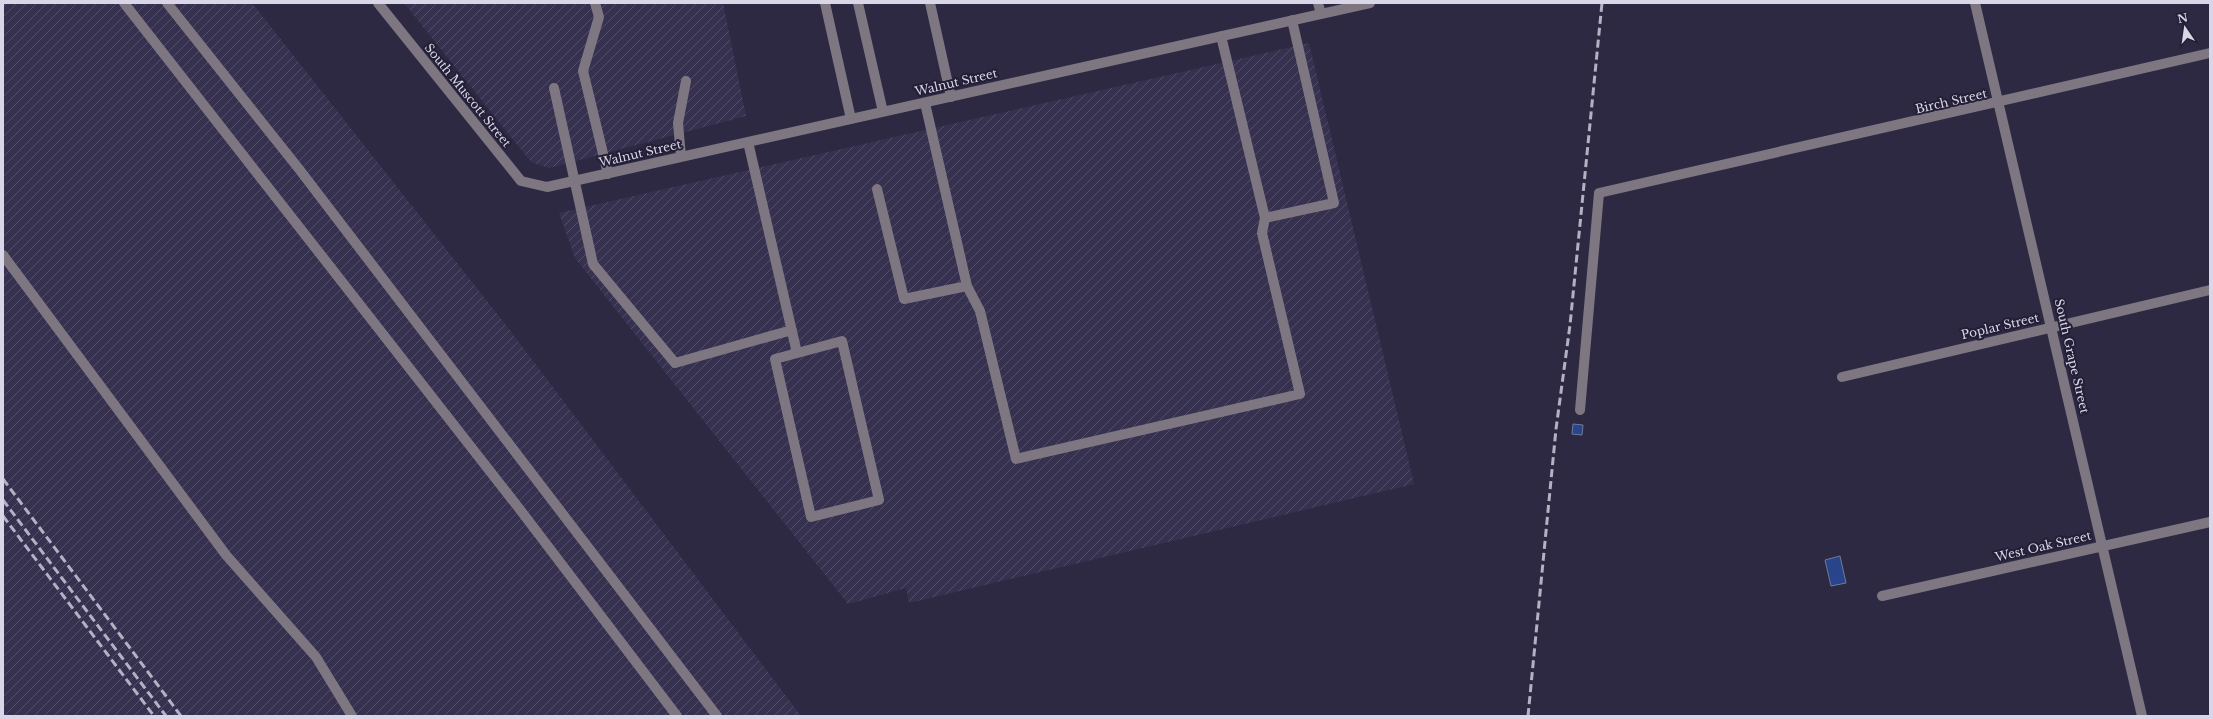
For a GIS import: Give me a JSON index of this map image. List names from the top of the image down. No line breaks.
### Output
{"streets":{"street":["Walnut Street","South Muscott Street","Birch Street","Poplar Street","South Grape Street","West Oak Street"]},"crossings":[["Walnut Street","South Muscott Street"],["Birch Street","South Grape Street"],["Poplar Street","South Grape Street"],["South Grape Street","West Oak Street"]],"north":"top"}
